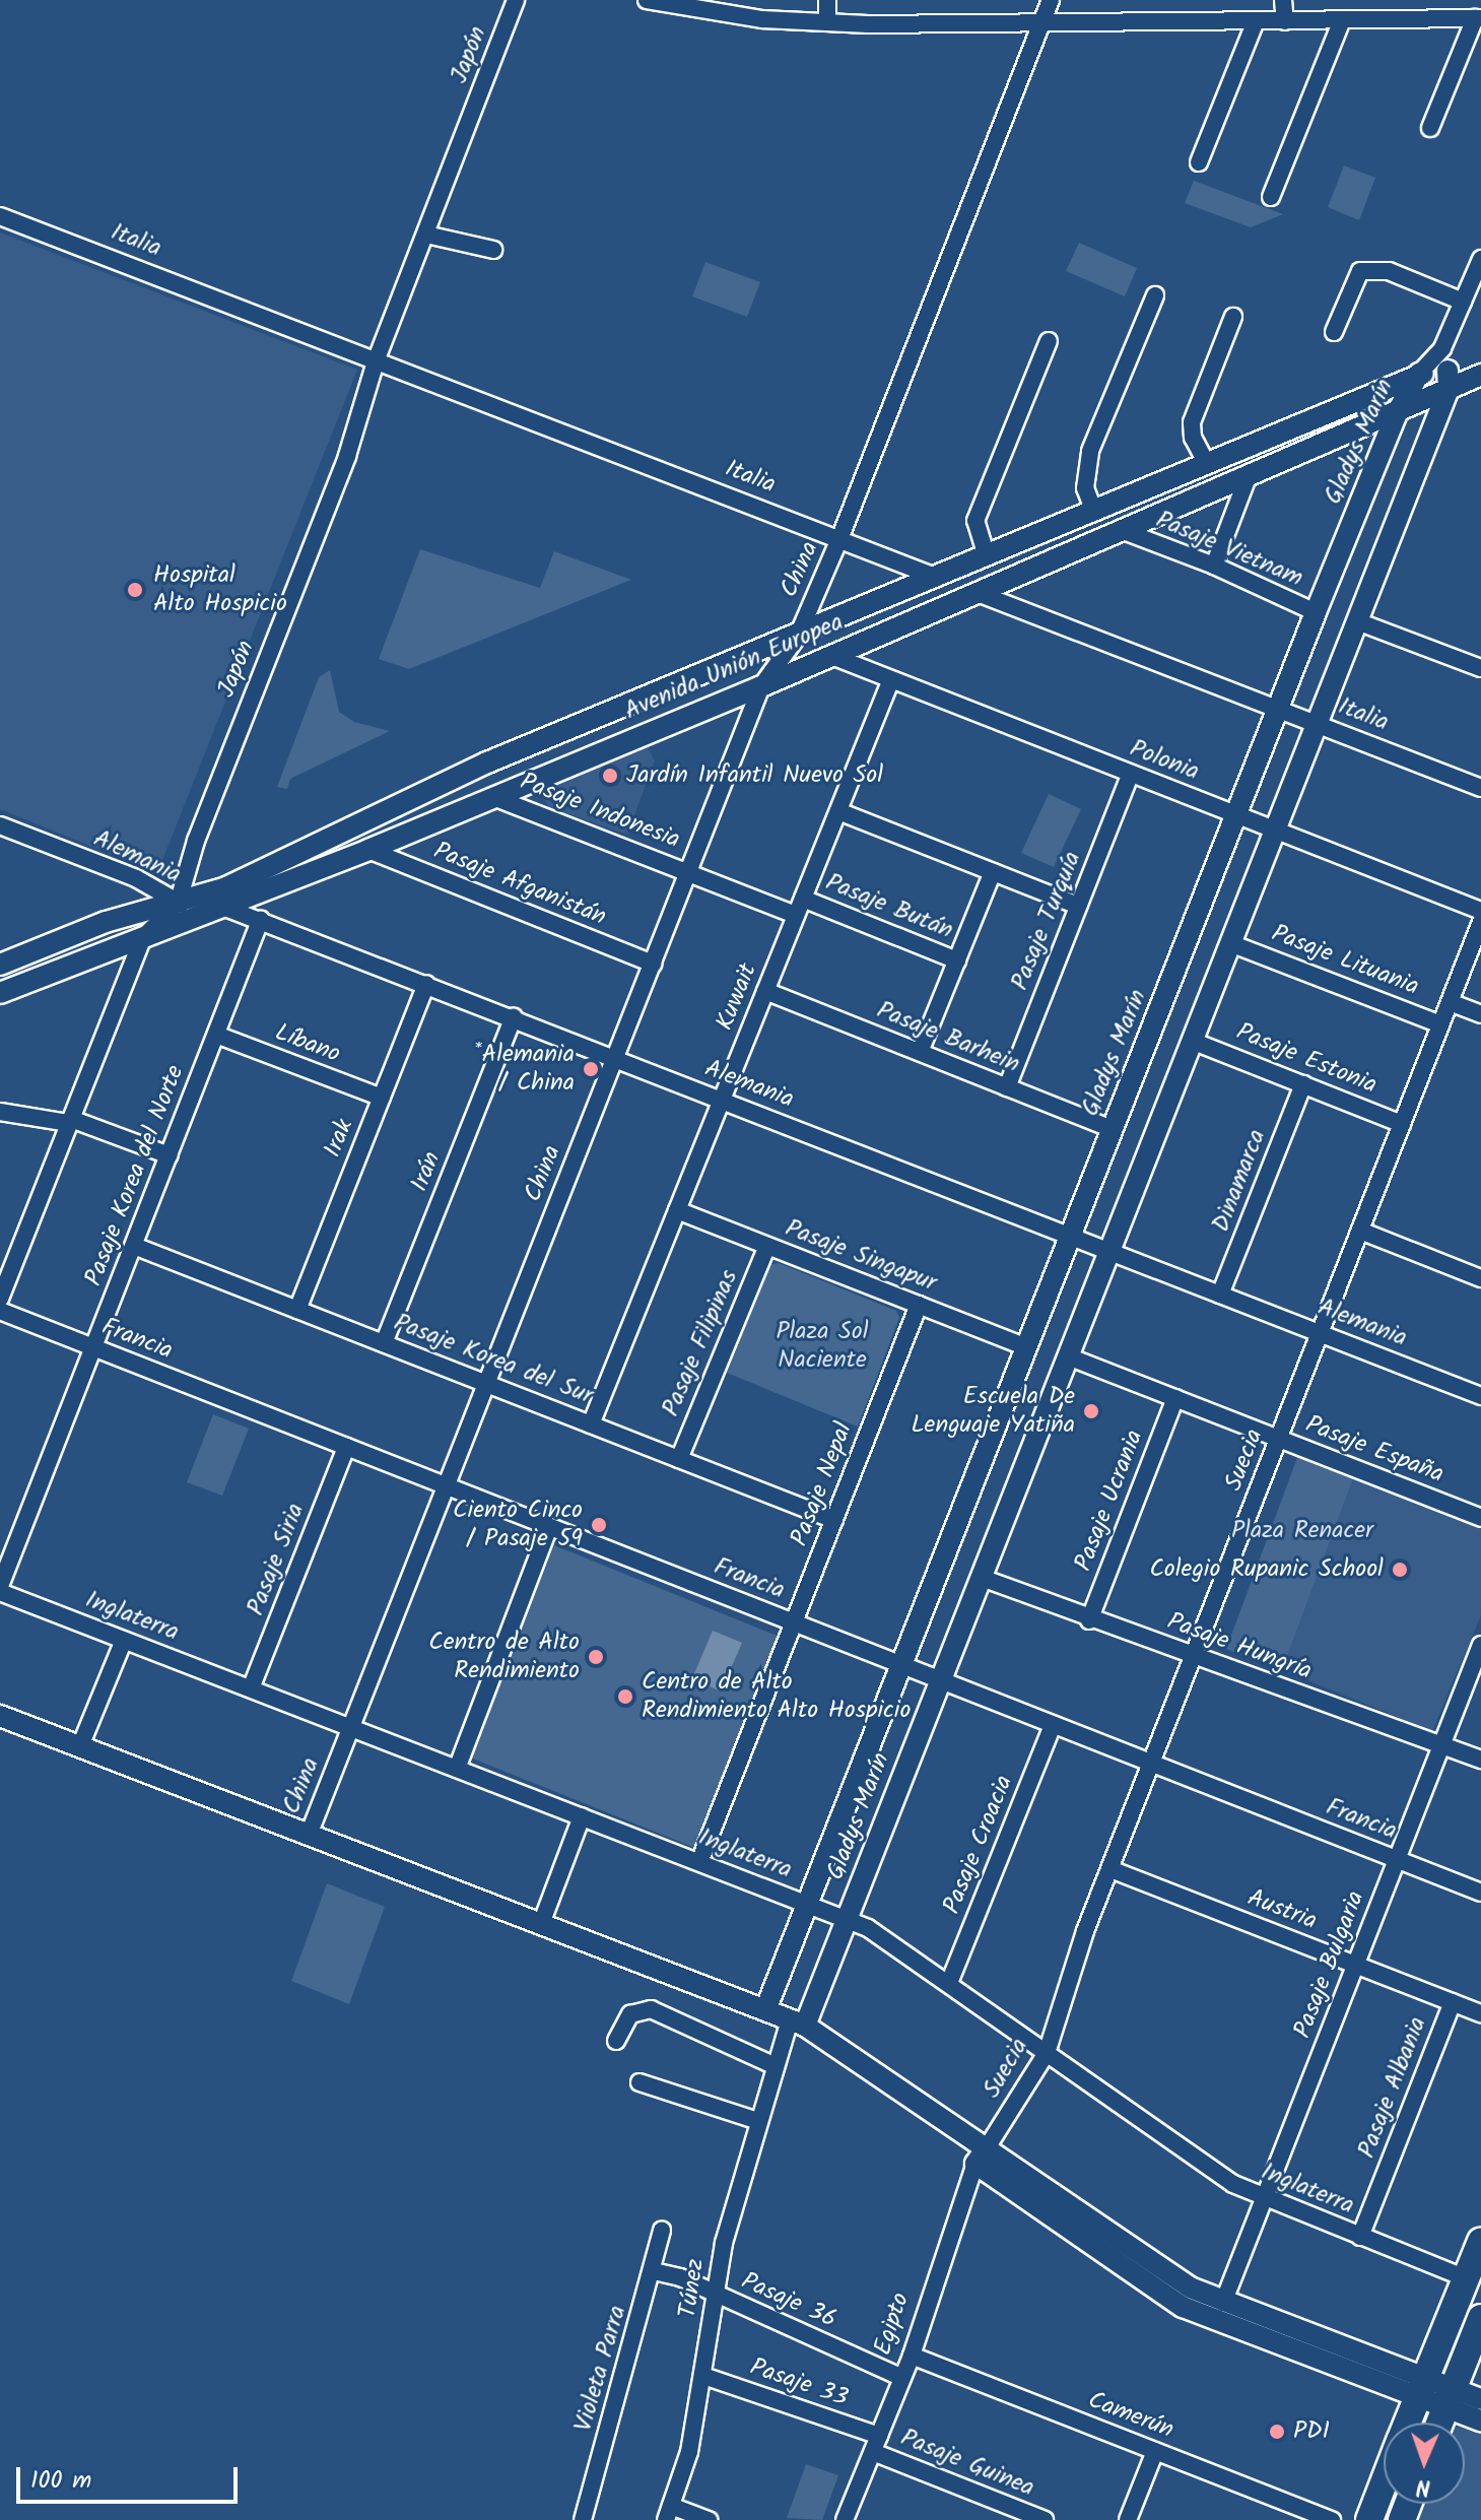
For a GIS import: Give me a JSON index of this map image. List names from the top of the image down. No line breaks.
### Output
{"streets":{"street":["Japón","Italia","Gladys Marín","Pasaje Vietnam","China","Avenida Unión Europea","Polonia","Pasaje Indonesia","Alemania","Pasaje Afganistán","Pasaje Bután","Pasaje Turquía","Pasaje Lituania","Kuwait","Pasaje Barhein","Líbano","Pasaje Estonia","Irak","Irán","Pasaje Korea del Norte","Dinamarca","Pasaje Singapur","Francia","Pasaje Filipinas","Pasaje Korea del Sur","Pasaje España","Suecia","Pasaje Nepal","Pasaje Ucrania","Pasaje Siria","Inglaterra","Pasaje Hungría","Pasaje Croacia","Austria","Pasaje Bulgaria","Pasaje Albania","Túnez","Pasaje 36","Egipto","Violeta Parra","Pasaje 33","Camerún","Pasaje Guinea"]},"crossings":[["Japón","Italia"],["Japón","Avenida Unión Europea"],["Japón","Alemania"],["Italia","Gladys Marín"],["Italia","China"],["Italia","Avenida Unión Europea"],["Gladys Marín","Pasaje Vietnam"],["Gladys Marín","Avenida Unión Europea"],["Gladys Marín","Polonia"],["Gladys Marín","Alemania"],["Gladys Marín","Pasaje Lituania"],["Gladys Marín","Pasaje Barhein"],["Gladys Marín","Pasaje Estonia"],["Gladys Marín","Pasaje Singapur"],["Gladys Marín","Francia"],["Gladys Marín","Pasaje España"],["Gladys Marín","Inglaterra"],["Gladys Marín","Pasaje Hungría"],["Gladys Marín","Túnez"],["Pasaje Vietnam","Avenida Unión Europea"],["China","Avenida Unión Europea"],["China","Pasaje Indonesia"],["China","Alemania"],["China","Pasaje Afganistán"],["China","Francia"],["China","Pasaje Korea del Sur"],["China","Inglaterra"],["Avenida Unión Europea","Polonia"],["Avenida Unión Europea","Pasaje Indonesia"],["Avenida Unión Europea","Alemania"],["Avenida Unión Europea","Pasaje Afganistán"],["Polonia","Pasaje Turquía"],["Polonia","Kuwait"],["Pasaje Indonesia","Pasaje Bután"],["Pasaje Indonesia","Kuwait"],["Alemania","Kuwait"],["Alemania","Irak"],["Alemania","Irán"],["Alemania","Pasaje Korea del Norte"],["Alemania","Dinamarca"],["Alemania","Suecia"],["Pasaje Bután","Kuwait"],["Pasaje Turquía","Pasaje Barhein"],["Pasaje Lituania","Suecia"],["Kuwait","Pasaje Barhein"],["Kuwait","Pasaje Singapur"],["Kuwait","Pasaje Korea del Sur"],["Líbano","Irak"],["Líbano","Pasaje Korea del Norte"],["Pasaje Estonia","Dinamarca"],["Pasaje Estonia","Suecia"],["Irak","Pasaje Korea del Sur"],["Irán","Pasaje Korea del Sur"],["Pasaje Korea del Norte","Francia"],["Pasaje Korea del Norte","Pasaje Korea del Sur"],["Pasaje Korea del Norte","Inglaterra"],["Pasaje Singapur","Pasaje Filipinas"],["Pasaje Singapur","Pasaje Nepal"],["Francia","Suecia"],["Francia","Pasaje Nepal"],["Francia","Pasaje Siria"],["Francia","Pasaje Croacia"],["Francia","Pasaje Bulgaria"],["Pasaje Filipinas","Pasaje Korea del Sur"],["Pasaje Korea del Sur","Pasaje Nepal"],["Pasaje España","Suecia"],["Pasaje España","Pasaje Ucrania"],["Suecia","Inglaterra"],["Suecia","Pasaje Hungría"],["Suecia","Austria"],["Suecia","Egipto"],["Pasaje Nepal","Inglaterra"],["Pasaje Ucrania","Pasaje Hungría"],["Pasaje Siria","Inglaterra"],["Inglaterra","Pasaje Croacia"],["Inglaterra","Pasaje Bulgaria"],["Inglaterra","Pasaje Albania"],["Pasaje Hungría","Pasaje Bulgaria"],["Austria","Pasaje Bulgaria"],["Austria","Pasaje Albania"],["Túnez","Pasaje 36"],["Túnez","Pasaje 33"],["Pasaje 36","Egipto"],["Pasaje 36","Violeta Parra"],["Egipto","Pasaje 33"],["Egipto","Camerún"],["Egipto","Pasaje Guinea"],["Pasaje 33","Pasaje Guinea"]],"parks":["Plaza Sol Naciente","Plaza Renacer"],"places":["Hospital Alto Hospicio","Jardín Infantil Nuevo Sol","*Alemania / China","Escuela De Lenguaje Yatiña","Ciento Cinco / Pasaje 59","Colegio Rupanic School","Centro de Alto Rendimiento","Centro de Alto Rendimiento Alto Hospicio","PDI"],"scale_bar":"100 m","north":"bottom"}
